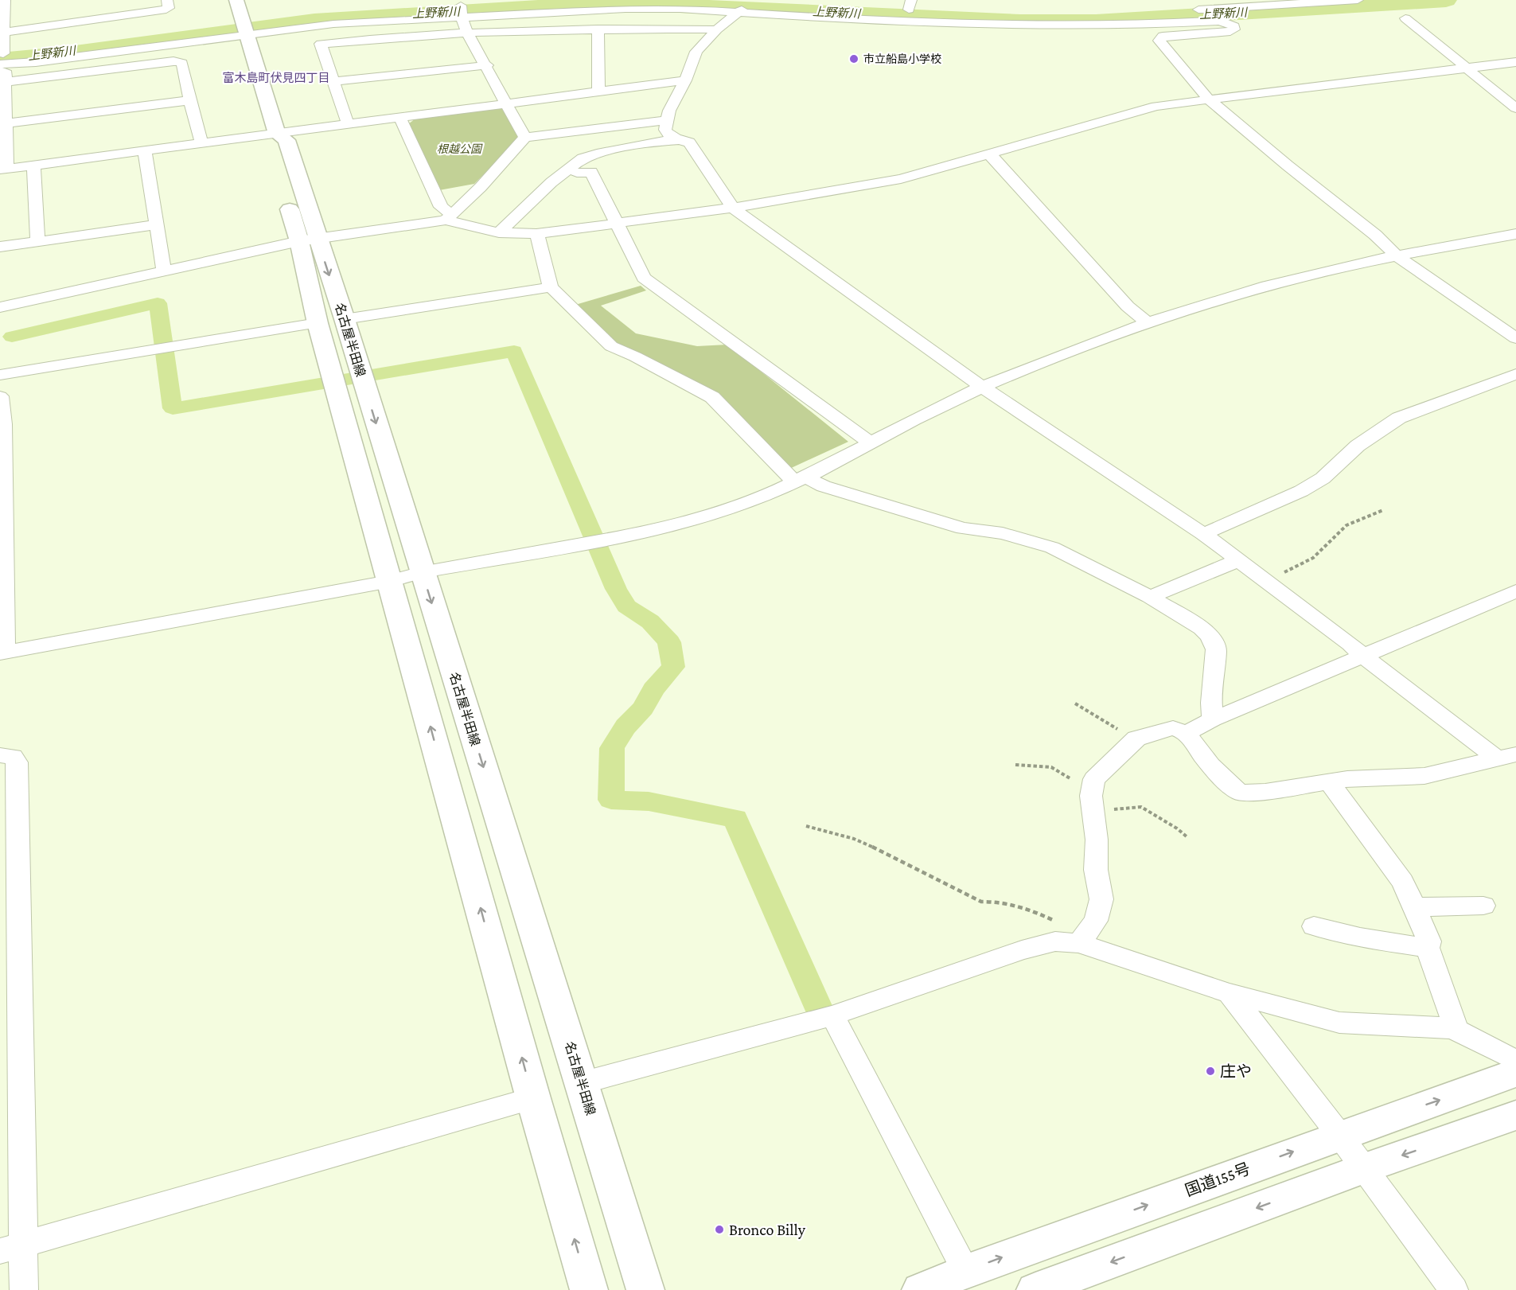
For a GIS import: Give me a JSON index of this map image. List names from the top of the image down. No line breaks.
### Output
{"streets":{"main road":["名古屋半田線","国道155号"]},"districts":["富木島町伏見四丁目"],"water":["上野新川"],"parks":["根越公園"],"places":["市立船島小学校","庄や","Bronco Billy"]}
